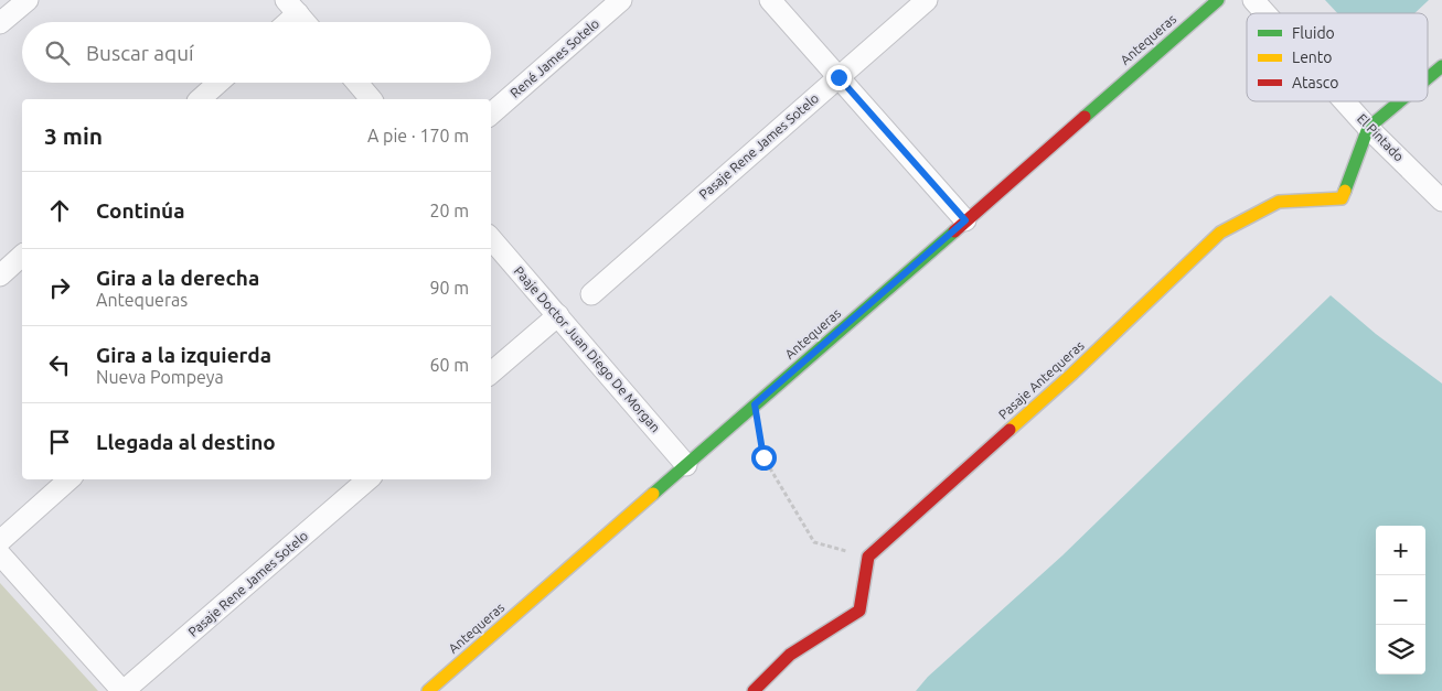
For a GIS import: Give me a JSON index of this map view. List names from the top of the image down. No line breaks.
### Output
{"streets":{"street":["Antequeras","René James Sotelo","El Pintado","Pasaje Rene James Sotelo","Paaje Doctor Juan Diego De Morgan","Pasaje Antequeras"]},"crossings":[["Antequeras","Paaje Doctor Juan Diego De Morgan"],["El Pintado","Pasaje Antequeras"]],"legend":["Fluido","Lento","Atasco"],"page":{"search":"Buscar aquí","heading":["3 min","A pie · 170 m"],"list":[["Continúa","20 m"],["Gira a la derecha","Antequeras","90 m"],["Gira a la izquierda","Nueva Pompeya","60 m"],"Llegada al destino"],"map_buttons":["+","−"]}}
